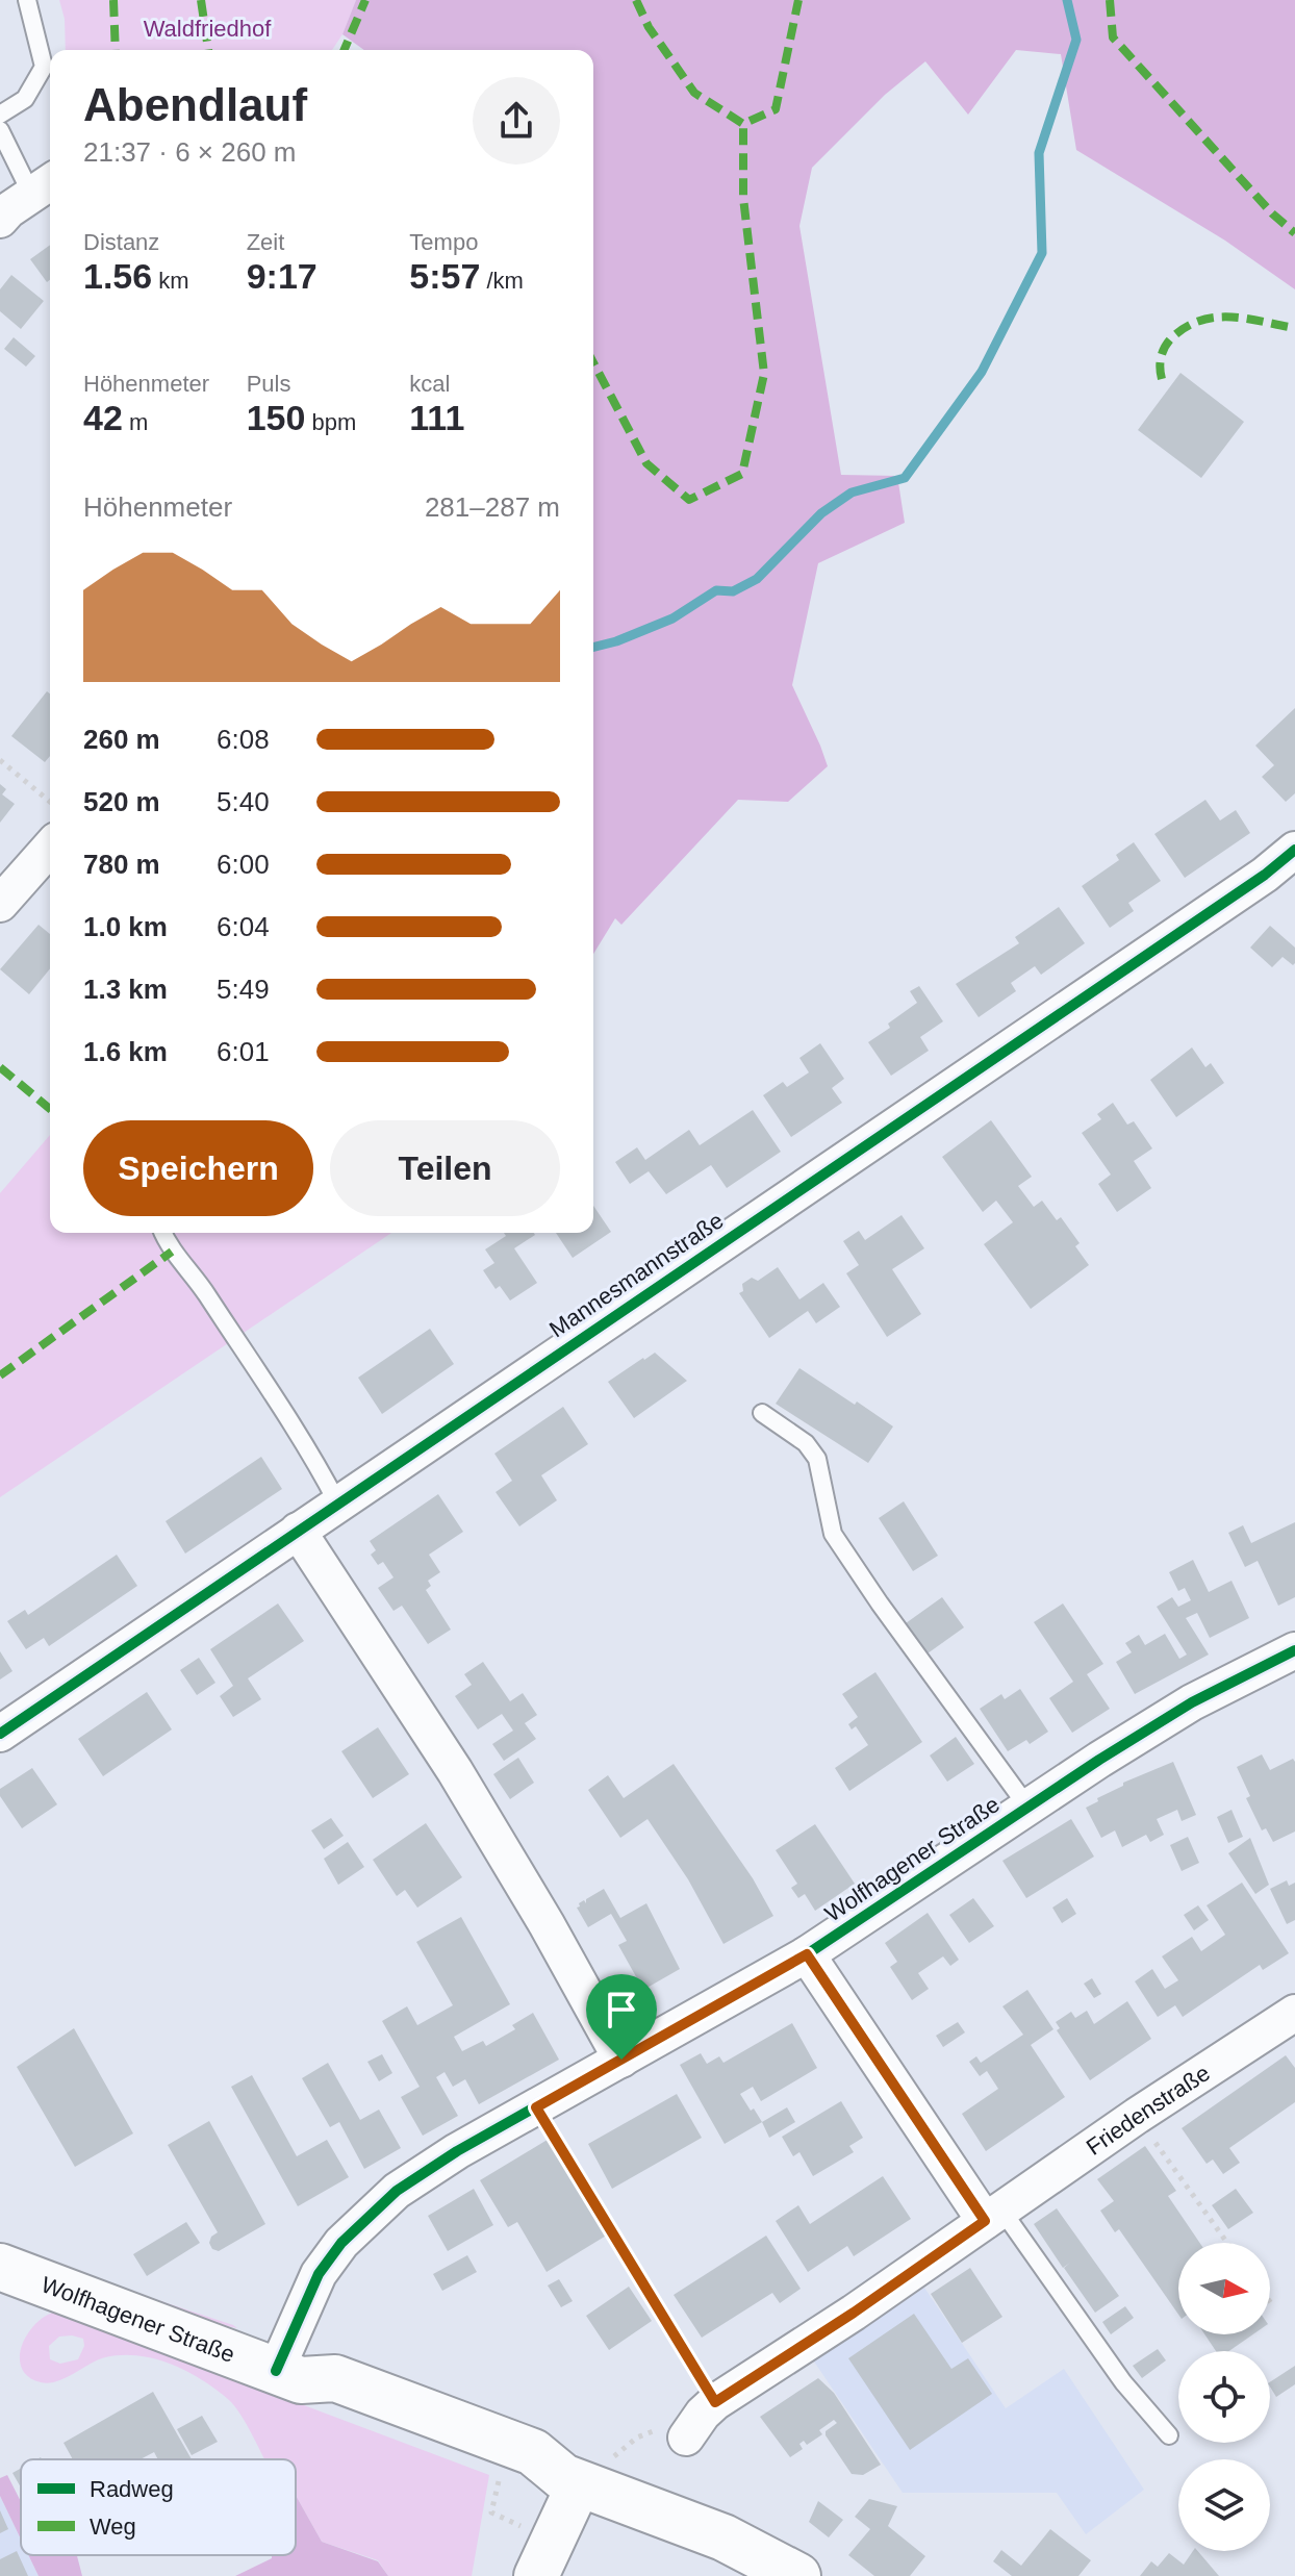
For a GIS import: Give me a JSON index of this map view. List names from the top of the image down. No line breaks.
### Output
{"streets":{"main road":["Wolfhagener Straße"],"street":["Mannesmannstraße","Friedenstraße"]},"parks":["Waldfriedhof"],"legend":["Radweg","Weg"],"north":"right","page":{"heading":["Abendlauf","21:37 · 6 × 260 m"],"stats":[["Distanz","1.56 km"],["Zeit","9:17"],["Tempo","5:57 /km"],["Höhenmeter","42 m"],["Puls","150 bpm"],["kcal","111"]],"chart":["Höhenmeter","281–287 m"],"list":[{"name":"260 m","note":"6:08"},{"name":"520 m","note":"5:40"},{"name":"780 m","note":"6:00"},{"name":"1.0 km","note":"6:04"},{"name":"1.3 km","note":"5:49"},{"name":"1.6 km","note":"6:01"}],"buttons":["Speichern","Teilen"]}}
